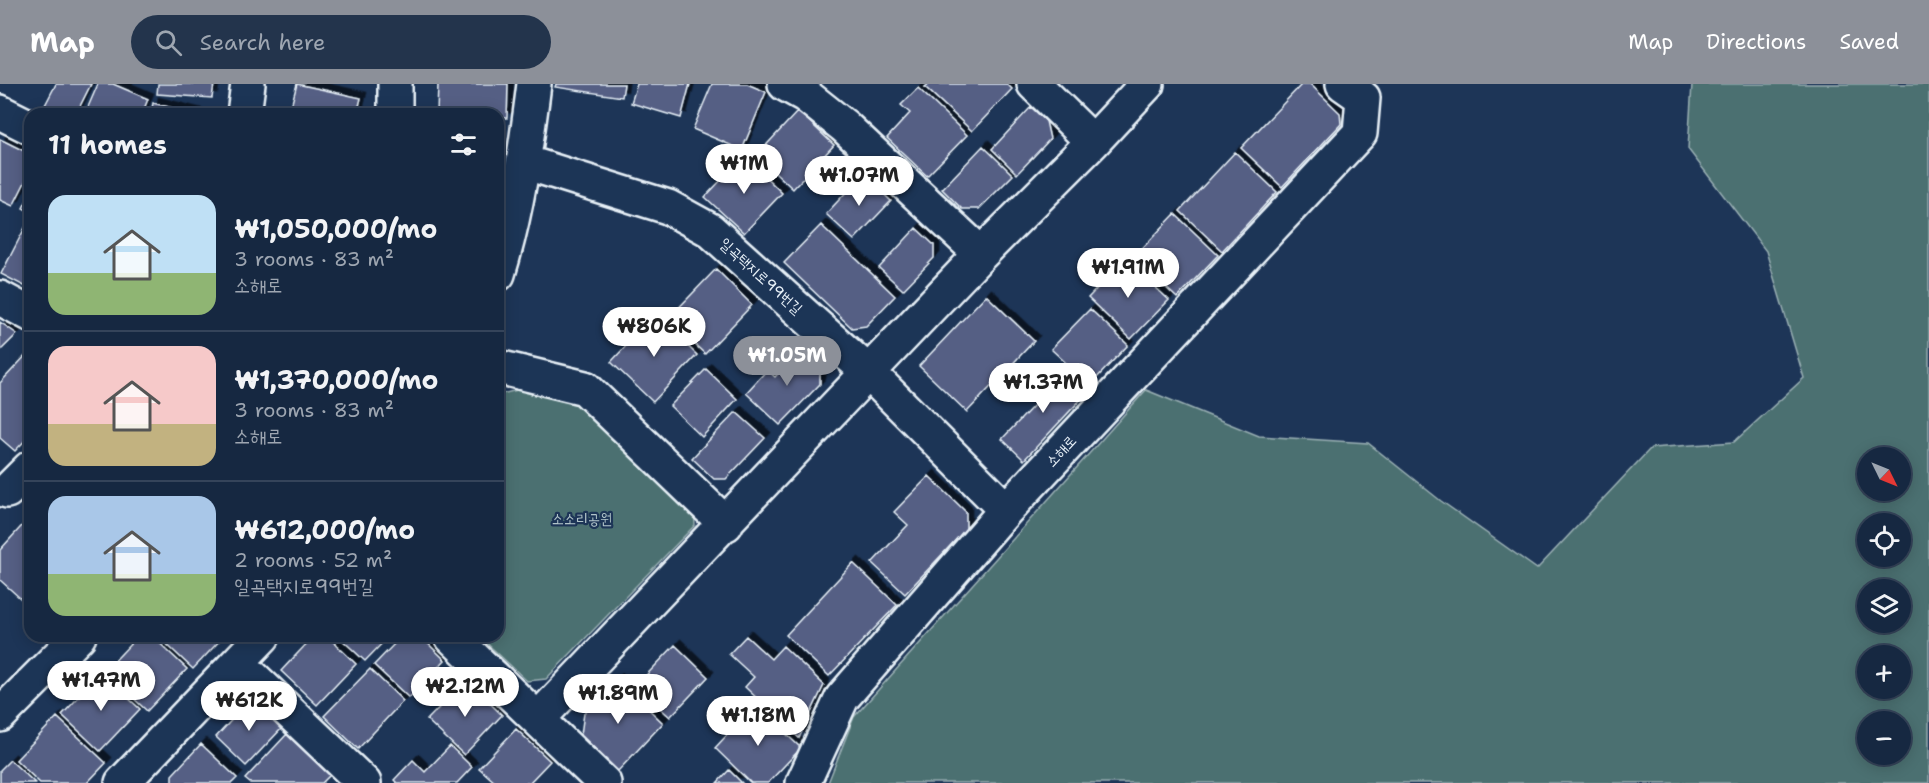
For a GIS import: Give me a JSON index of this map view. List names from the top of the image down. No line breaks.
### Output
{"streets":{"street":["일곡택지로99번길","소해로"]},"crossings":[["일곡택지로99번길","소해로"]],"parks":["소소리공원"],"north":"bottom right","page":{"header":"Map","search":"Search here","nav":["Map","Directions","Saved"],"heading":"11 homes","price":["₩1M","₩1.07M","₩1.91M","₩806K","₩1.05M","₩1.37M","₩1.47M","₩2.12M","₩1.89M","₩612K","₩1.18M"],"list":[{"name":"₩1,050,000/mo","note":"3 rooms · 83 m² · 소해로"},{"name":"₩1,370,000/mo","note":"3 rooms · 83 m² · 소해로"},{"name":"₩612,000/mo","note":"2 rooms · 52 m² · 일곡택지로99번길"}],"map_buttons":["+","−"]}}
